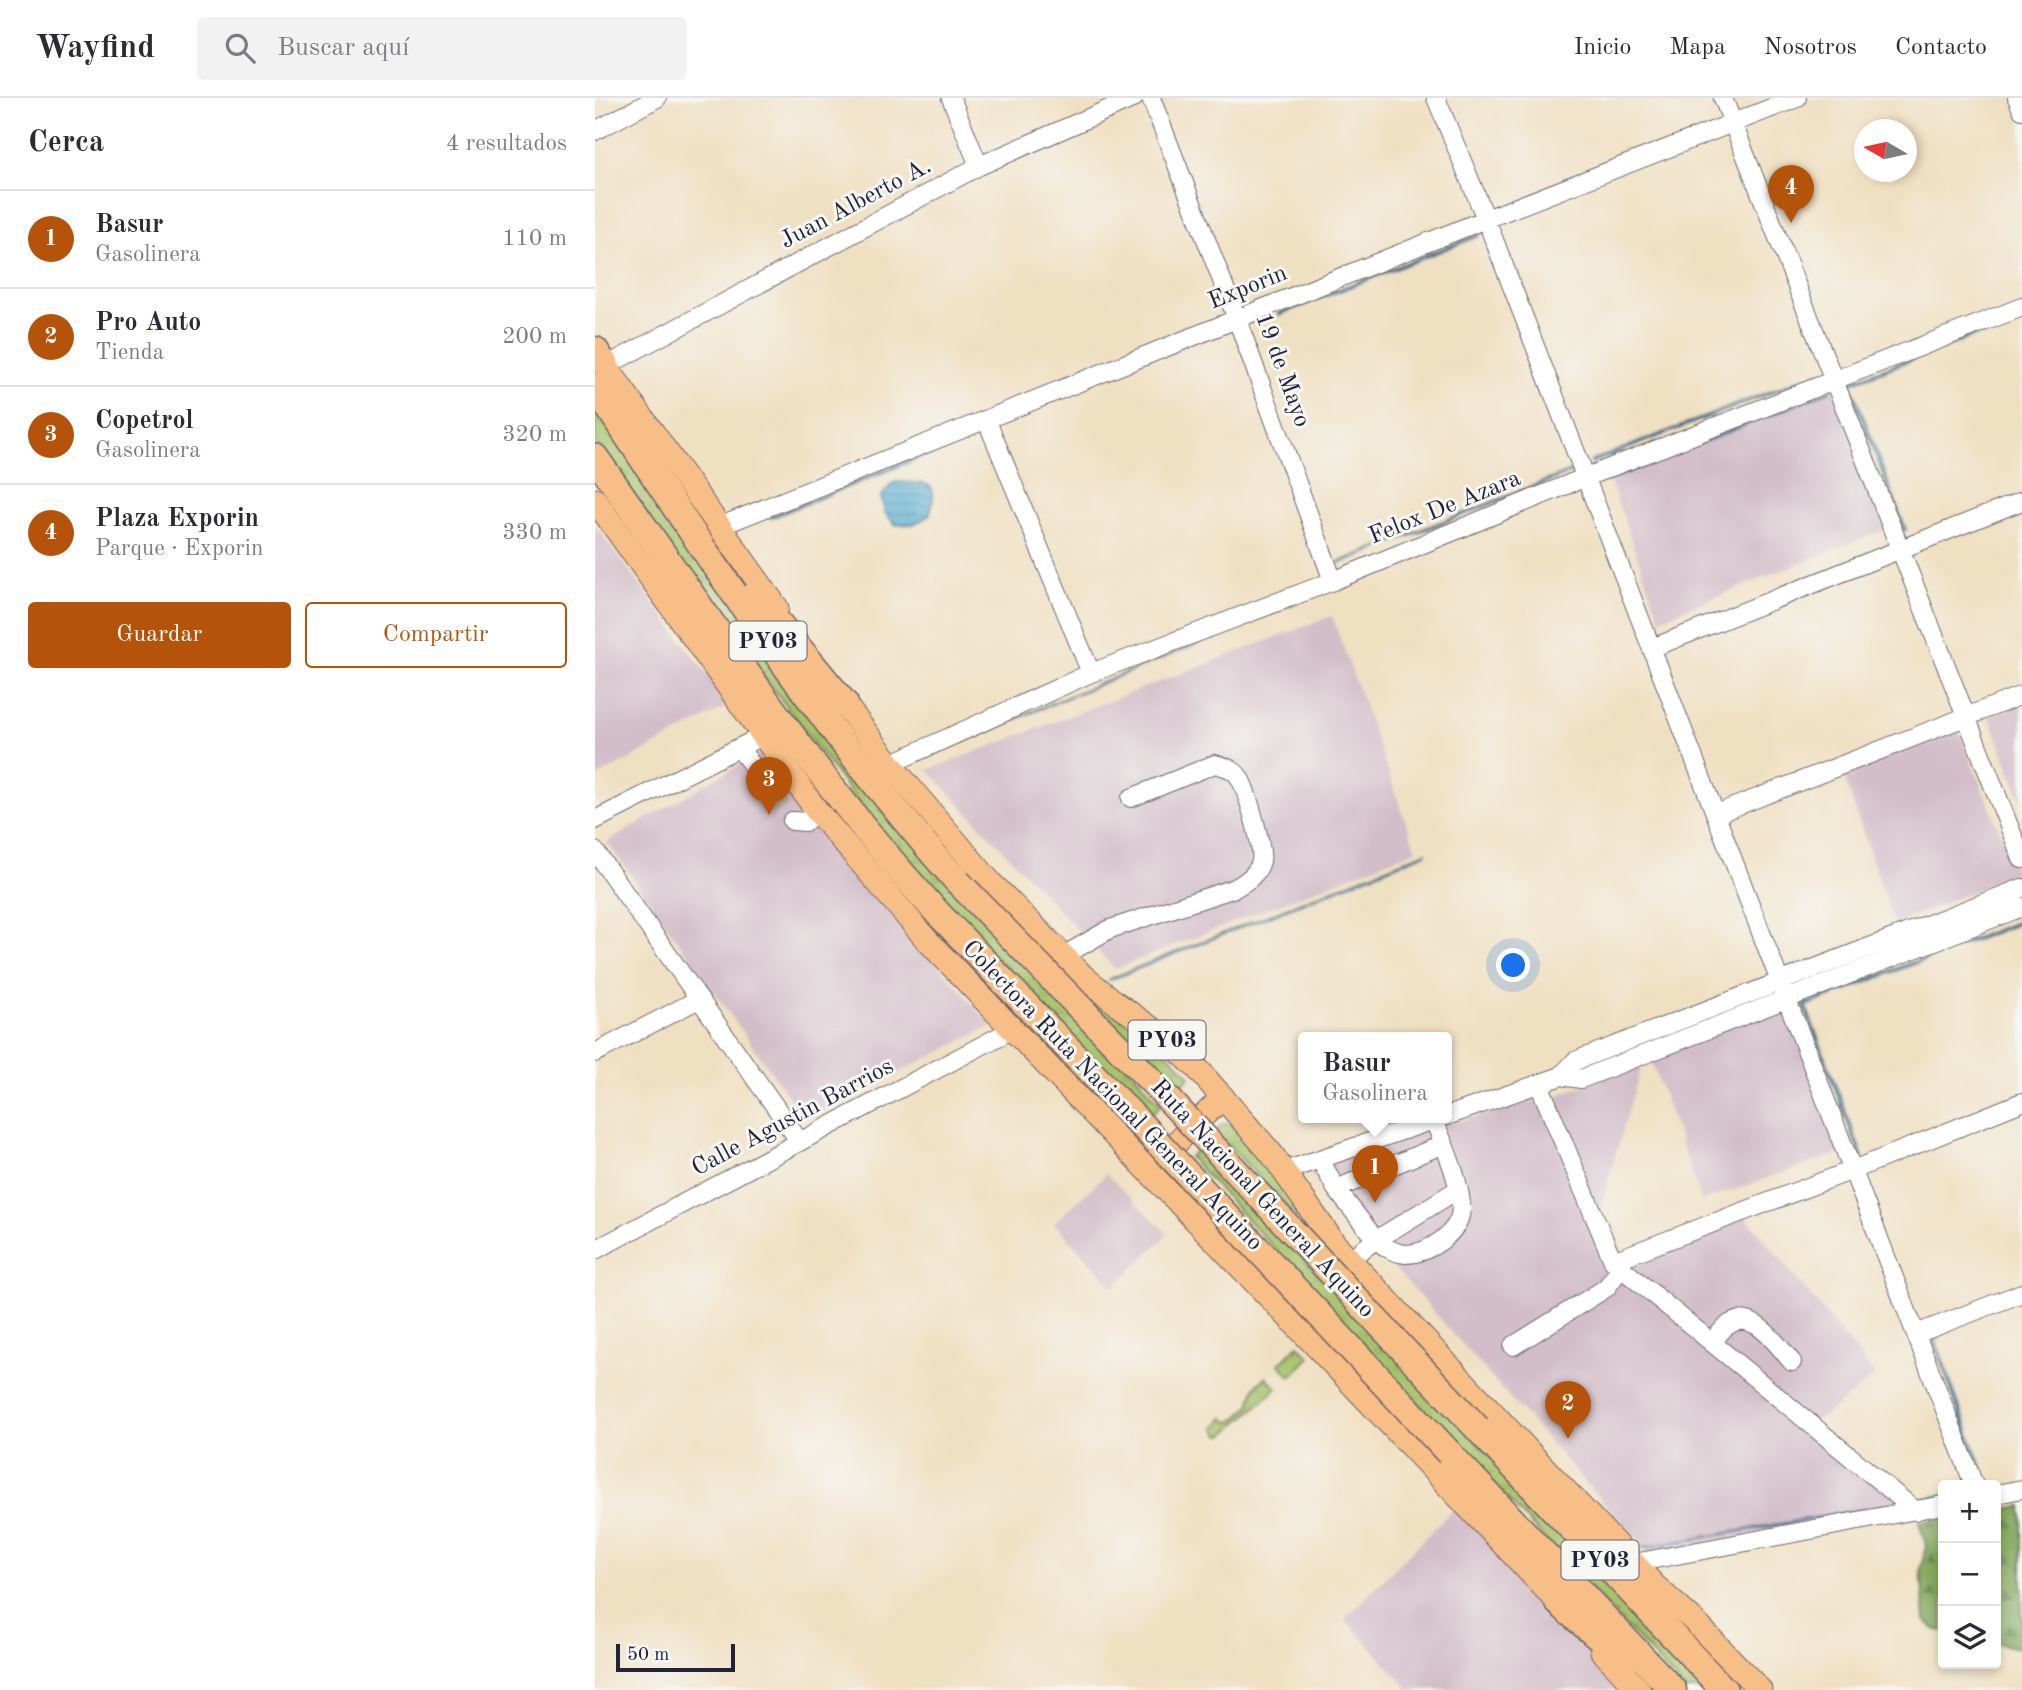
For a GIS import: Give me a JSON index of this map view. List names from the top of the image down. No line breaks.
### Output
{"streets":{"highway":["PY03","Ruta Nacional General Aquino"],"main road":["Colectora Ruta Nacional General Aquino"],"street":["Juan Alberto A.","Exporin","19 de Mayo","Felox De Azara","Calle Agustin Barrios"]},"crossings":[["Juan Alberto A.","PY03"],["Juan Alberto A.","Ruta Nacional General Aquino"],["Exporin","19 de Mayo"],["Exporin","PY03"],["19 de Mayo","Felox De Azara"],["Felox De Azara","PY03"],["PY03","Ruta Nacional General Aquino"],["Colectora Ruta Nacional General Aquino","Calle Agustin Barrios"]],"scale_bar":"50 m","north":"left","page":{"header":"Wayfind","search":"Buscar aquí","nav":["Inicio","Mapa","Nosotros","Contacto"],"heading":["Cerca","4 resultados"],"pins":["4","3","1","2"],"list":[{"mark":"1","name":"Basur","note":"Gasolinera","value":"110 m"},{"mark":"2","name":"Pro Auto","note":"Tienda","value":"200 m"},{"mark":"3","name":"Copetrol","note":"Gasolinera","value":"320 m"},{"mark":"4","name":"Plaza Exporin","note":"Parque · Exporin","value":"330 m"}],"buttons":["Guardar","Compartir"],"popup":["Basur","Gasolinera"],"map_buttons":["+","−"],"scale":"50 m"}}
